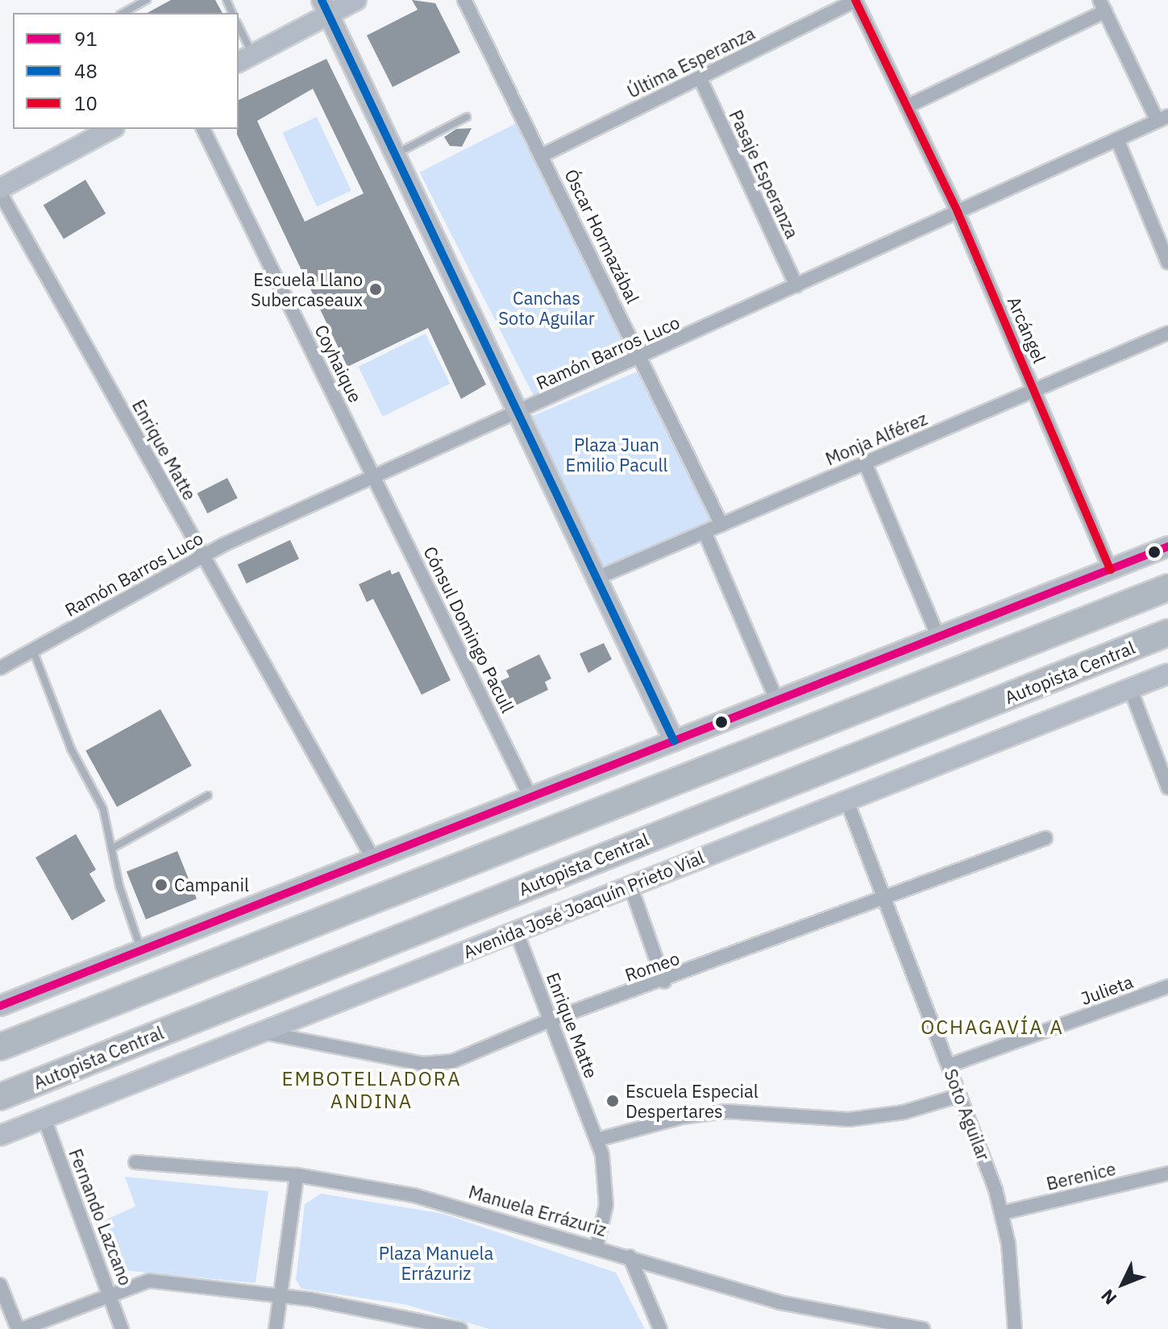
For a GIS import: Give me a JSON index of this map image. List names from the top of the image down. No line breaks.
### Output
{"streets":{"highway":["Autopista Central"],"main road":["Avenida José Joaquín Prieto Vial"],"street":["Última Esperanza","Pasaje Esperanza","Óscar Hormazábal","Arcángel","Ramón Barros Luco","Coyhaique","Monja Alférez","Enrique Matte","Cónsul Domingo Pacull","Romeo","Julieta","Soto Aguilar","Berenice","Manuela Errázuriz","Fernando Lazcano"]},"crossings":[["Última Esperanza","Pasaje Esperanza"],["Última Esperanza","Óscar Hormazábal"],["Última Esperanza","Arcángel"],["Pasaje Esperanza","Ramón Barros Luco"],["Óscar Hormazábal","Ramón Barros Luco"],["Óscar Hormazábal","Monja Alférez"],["Arcángel","Ramón Barros Luco"],["Arcángel","Monja Alférez"],["Ramón Barros Luco","Coyhaique"],["Ramón Barros Luco","Enrique Matte"],["Ramón Barros Luco","Cónsul Domingo Pacull"],["Coyhaique","Cónsul Domingo Pacull"],["Enrique Matte","Avenida José Joaquín Prieto Vial"],["Enrique Matte","Romeo"],["Enrique Matte","Manuela Errázuriz"],["Avenida José Joaquín Prieto Vial","Romeo"],["Avenida José Joaquín Prieto Vial","Soto Aguilar"],["Avenida José Joaquín Prieto Vial","Fernando Lazcano"],["Romeo","Soto Aguilar"],["Julieta","Soto Aguilar"],["Soto Aguilar","Berenice"]],"districts":["OCHAGAVÍA A","EMBOTELLADORA ANDINA"],"parks":["Canchas Soto Aguilar","Plaza Juan Emilio Pacull","Plaza Manuela Errázuriz"],"places":["Escuela Llano Subercaseaux","Campanil","Escuela Especial Despertares"],"lines":["transit line 48","transit line 10","transit line 91"],"legend":["91","48","10"],"north":"bottom left"}
